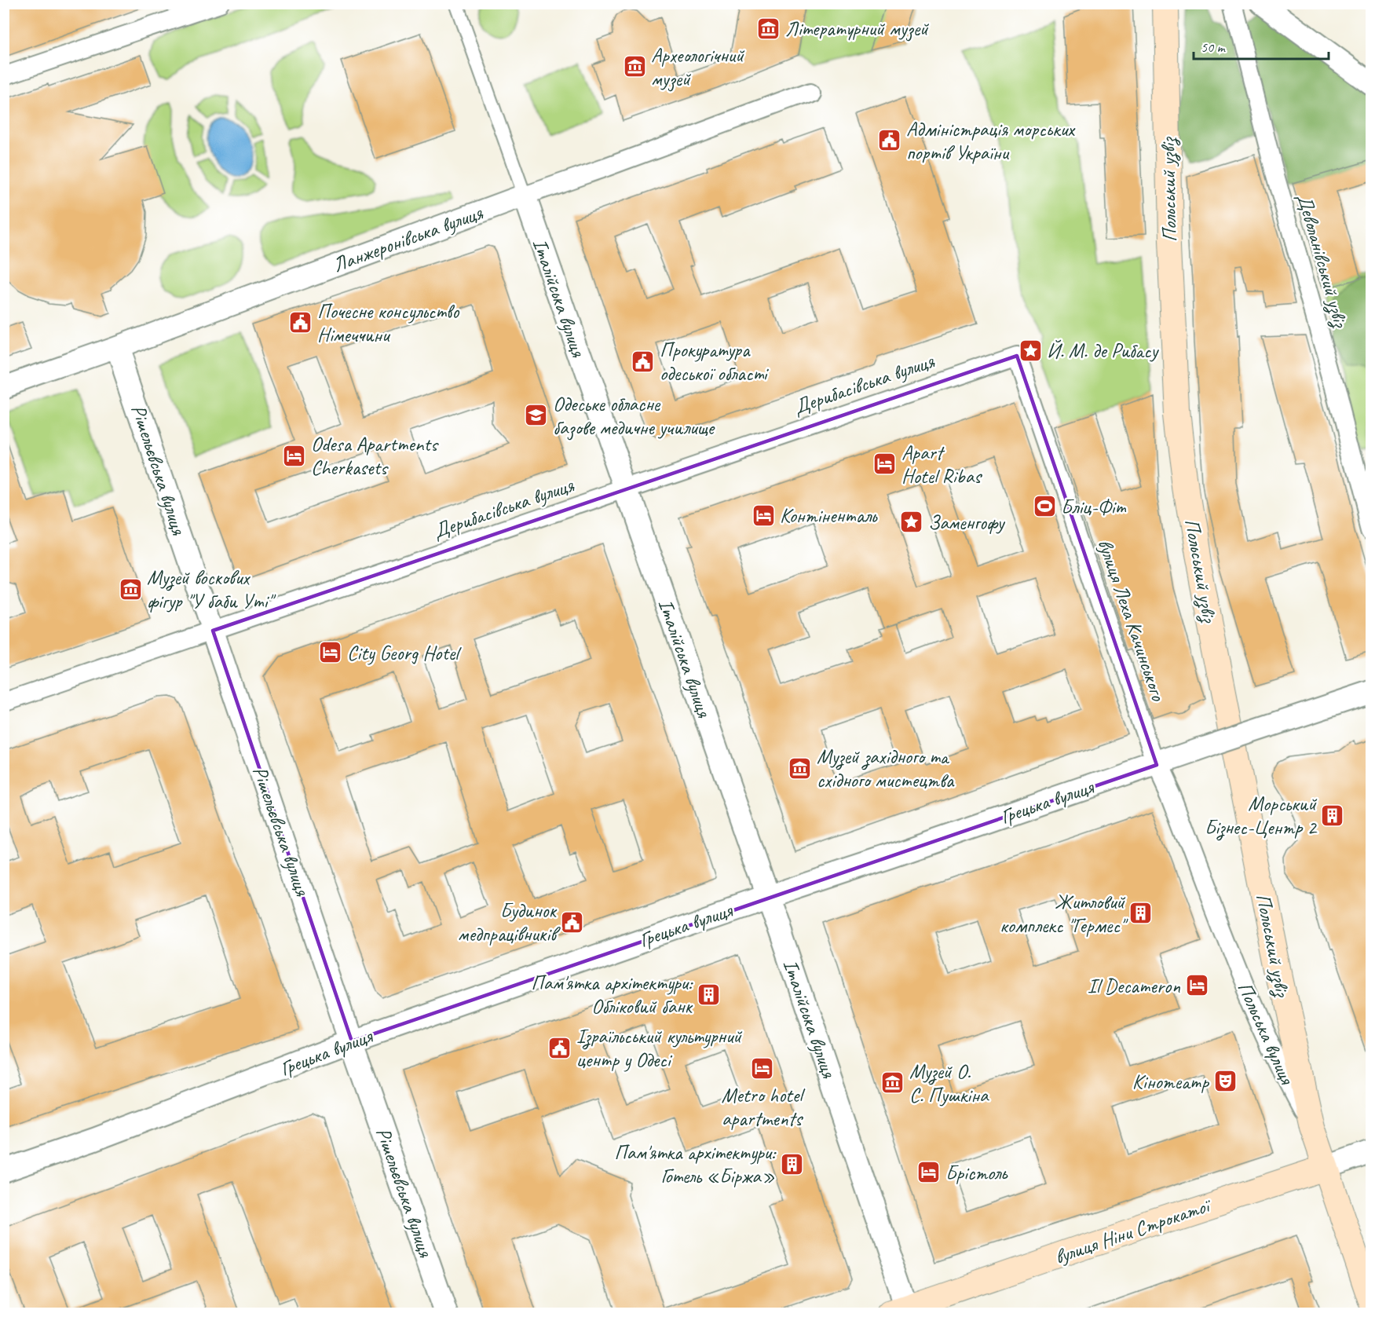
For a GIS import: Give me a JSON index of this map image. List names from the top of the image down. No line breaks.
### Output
{"streets":{"main road":["Польський узвіз","Польська вулиця","вулиця Ніни Строкатої"],"street":["Ланжеронівська вулиця","Деволанівський узвіз","Італійська вулиця","Дерибасівська вулиця","Рішельєвська вулиця","вулиця Леха Качинського","Грецька вулиця"]},"crossings":[["Польський узвіз","Польська вулиця"],["Ланжеронівська вулиця","Італійська вулиця"],["Ланжеронівська вулиця","Рішельєвська вулиця"],["Італійська вулиця","Дерибасівська вулиця"],["Італійська вулиця","Грецька вулиця"],["Італійська вулиця","вулиця Ніни Строкатої"],["Дерибасівська вулиця","Рішельєвська вулиця"],["Дерибасівська вулиця","вулиця Леха Качинського"],["Рішельєвська вулиця","Грецька вулиця"],["вулиця Леха Качинського","Грецька вулиця"],["вулиця Леха Качинського","Польська вулиця"],["Грецька вулиця","Польська вулиця"],["Польська вулиця","вулиця Ніни Строкатої"]],"places":{"museum":["Літературний музей","Археологічний музей","Музей воскових фігур \"У баби Уті\"","Музей західного та східного мистецтва","Музей О. С. Пушкіна"],"public building":["Адміністрація морських портів України","Почесне консульство Німеччини","Прокуратура одеської області","Будинок медпрацівників","Ізраїльський культурний центр у Одесі"],"place":["Й. М. де Рибасу","Заменгофу"],"school or university":["Одеське обласне базове медичне училище"],"hotel":["Odesa Apartments Cherkasets","Apart Hotel Ribas","Контіненталь","City Georg Hotel","Il Decameron","Metro hotel apartments","Брістоль"],"sports":["Бліц-Фіт"],"building":["Морський Бізнес-Центр 2","Житловий комплекс \"Гермес\"","Пам'ятка архітектури: Обліковий банк","Пам'ятка архітектури: Готель «Біржа»"],"theatre":["Кінотеатр"]},"scale_bar":"50 m"}
